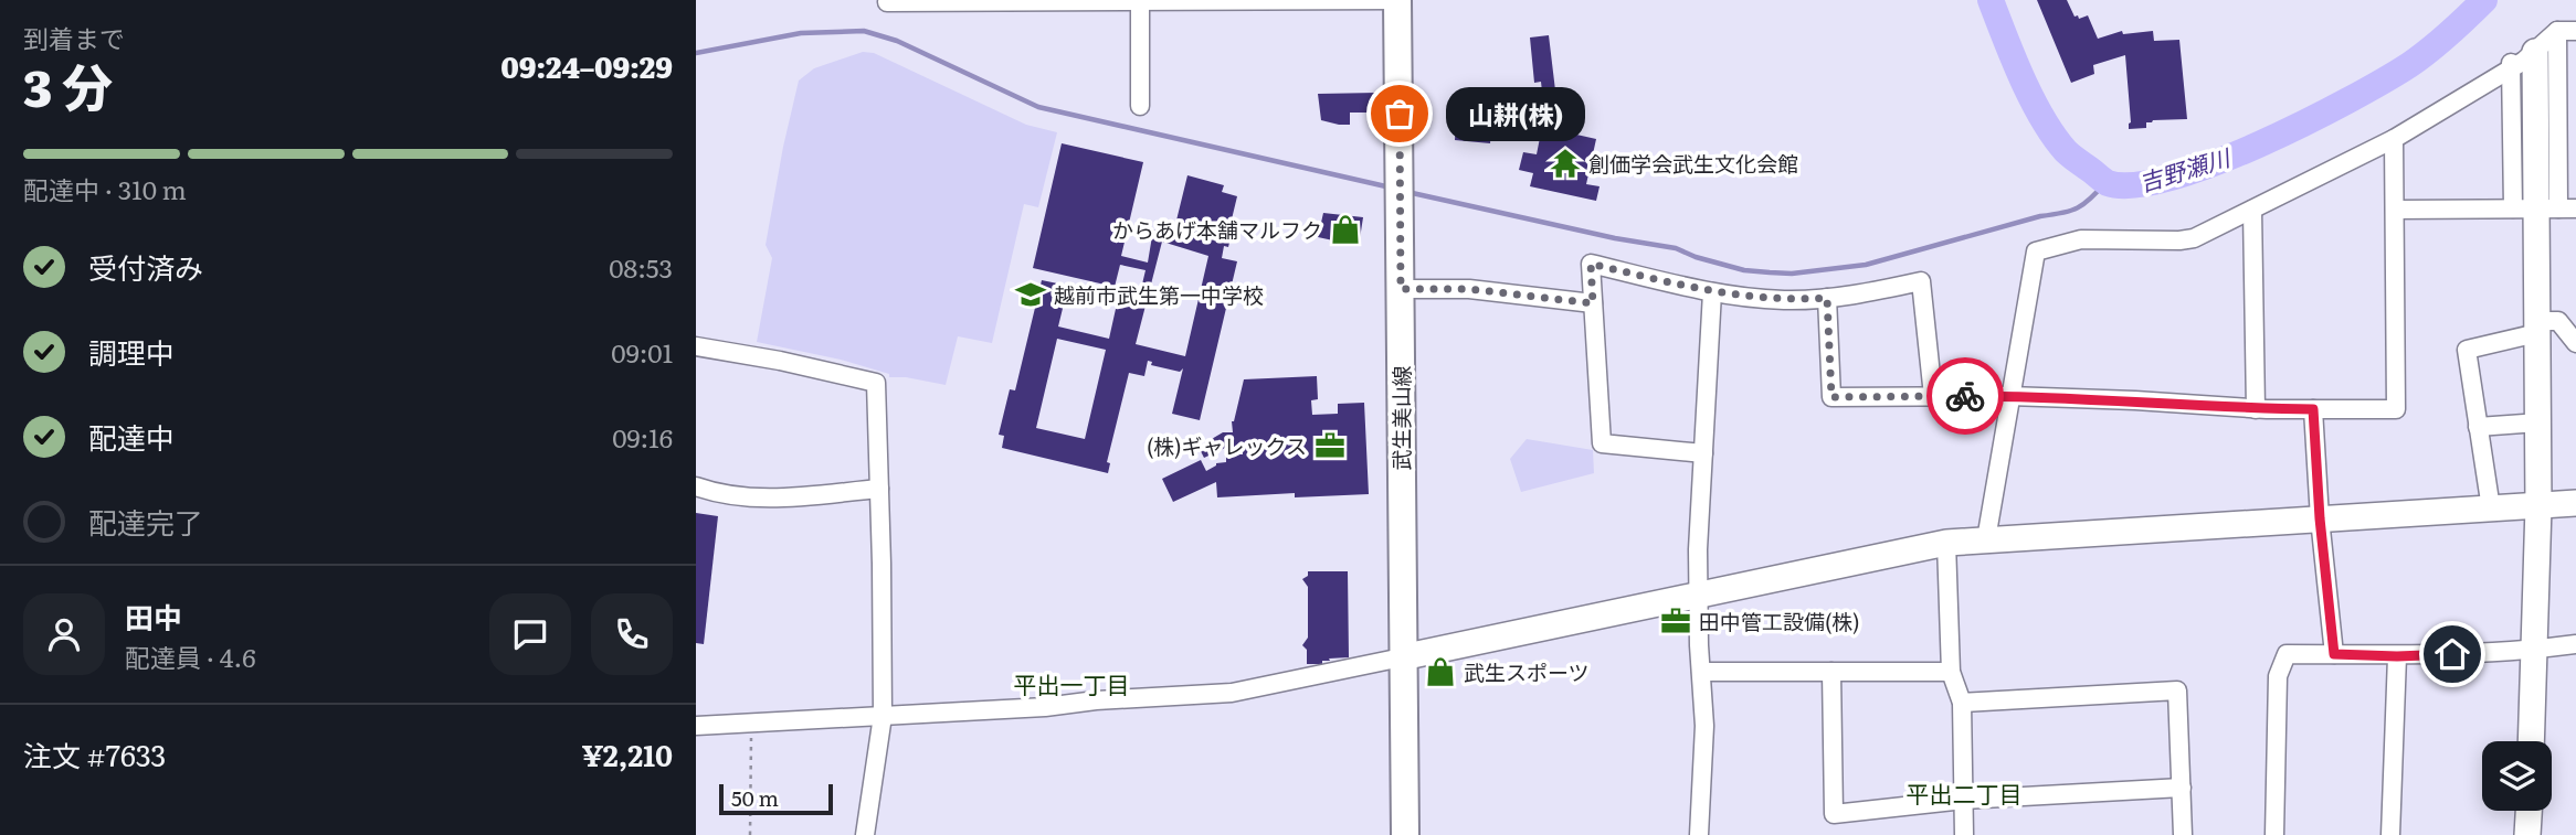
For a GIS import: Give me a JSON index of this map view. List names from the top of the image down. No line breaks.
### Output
{"streets":{"main road":["武生美山線"]},"districts":["平出一丁目","平出二丁目"],"water":["吉野瀬川"],"places":{"other":["山耕(株)"],"temple":["創価学会武生文化会館"],"shop":["からあげ本舗マルフク","武生スポーツ"],"school or university":["越前市武生第一中学校"],"office":["(株)ギャレックス","田中管工設備(株)"]},"scale_bar":"50 m","page":{"heading":["3 分","到着まで","09:24–09:29"],"panel":["田中","配達員 · 4.6","注文 #7633","¥2,210"],"bubble":"山耕(株)","bar":"配達中 · 310 m","list":[["受付済み","08:53"],["調理中","09:01"],["配達中","09:16"],"配達完了"],"scale":"50 m"}}
